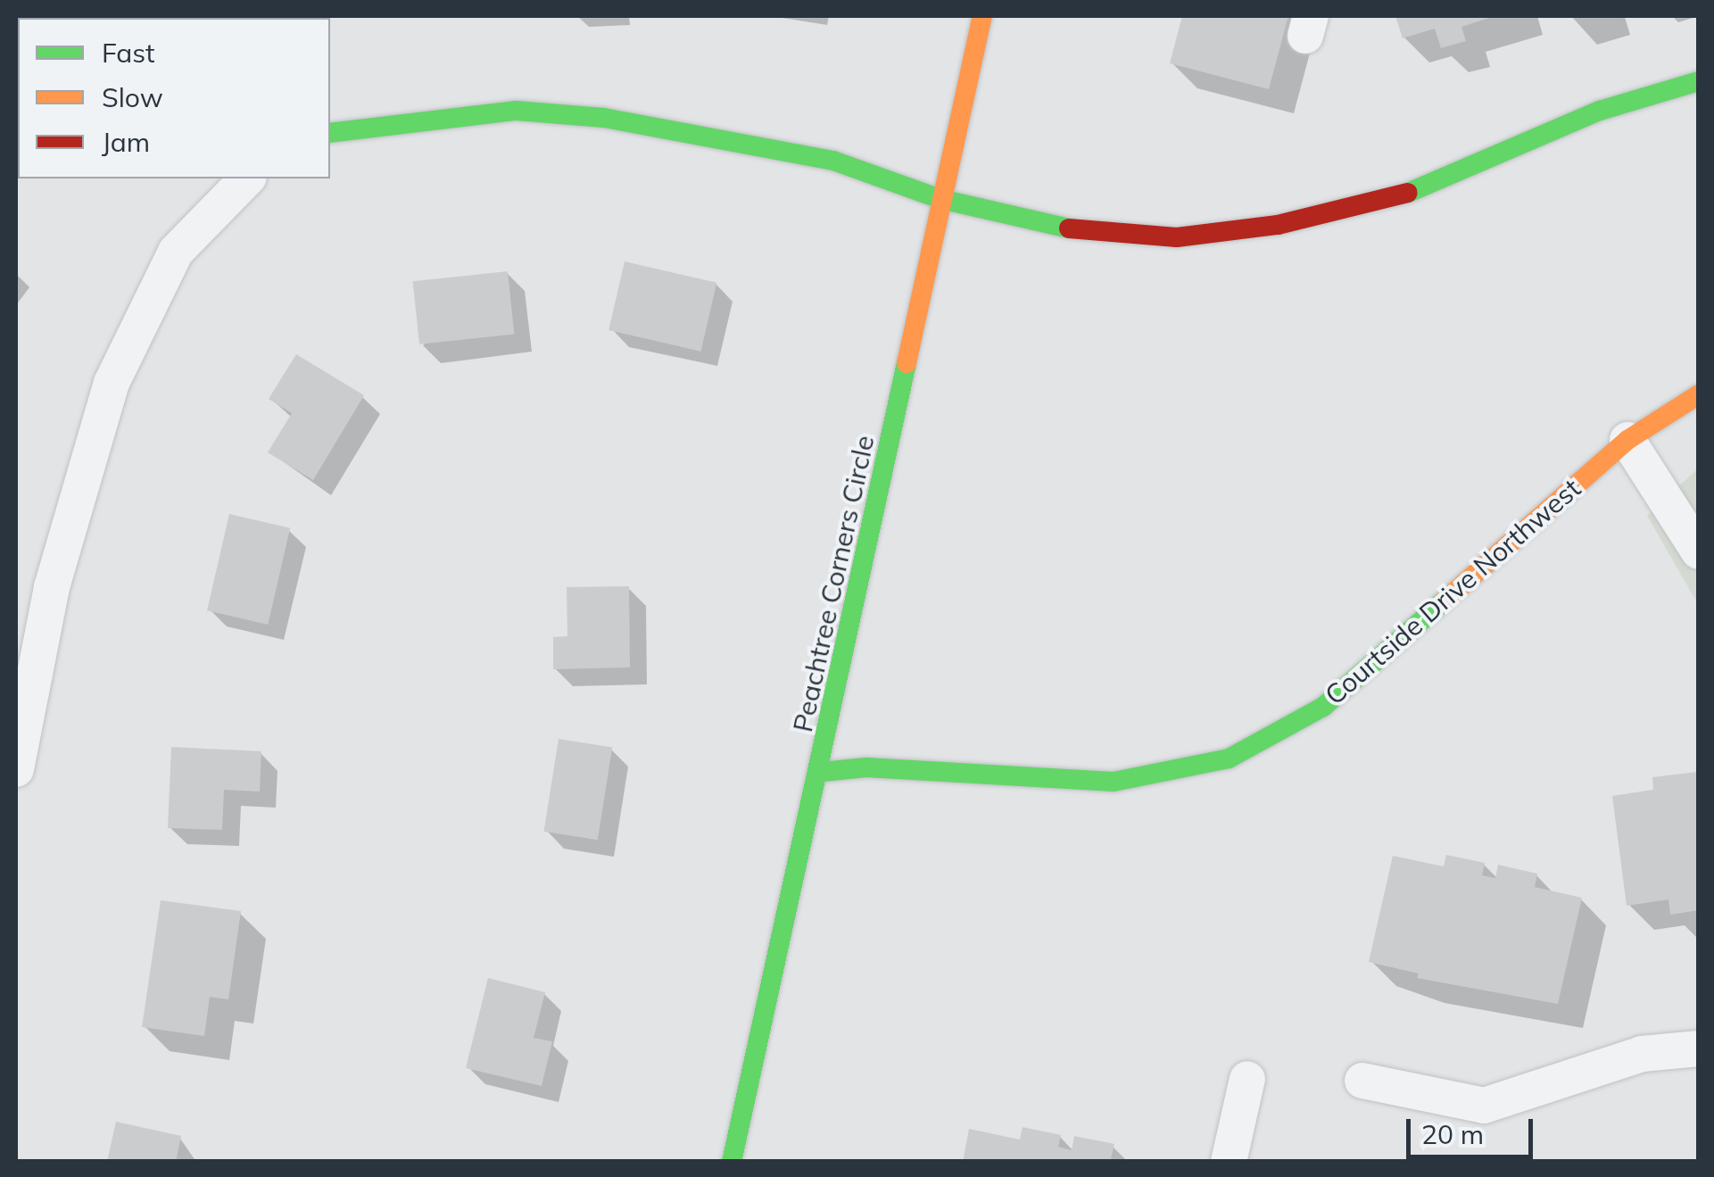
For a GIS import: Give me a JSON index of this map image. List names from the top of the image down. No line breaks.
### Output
{"streets":{"street":["Peachtree Corners Circle","Courtside Drive Northwest"]},"crossings":[["Peachtree Corners Circle","Courtside Drive Northwest"]],"legend":["Fast","Slow","Jam"],"scale_bar":"20 m"}
